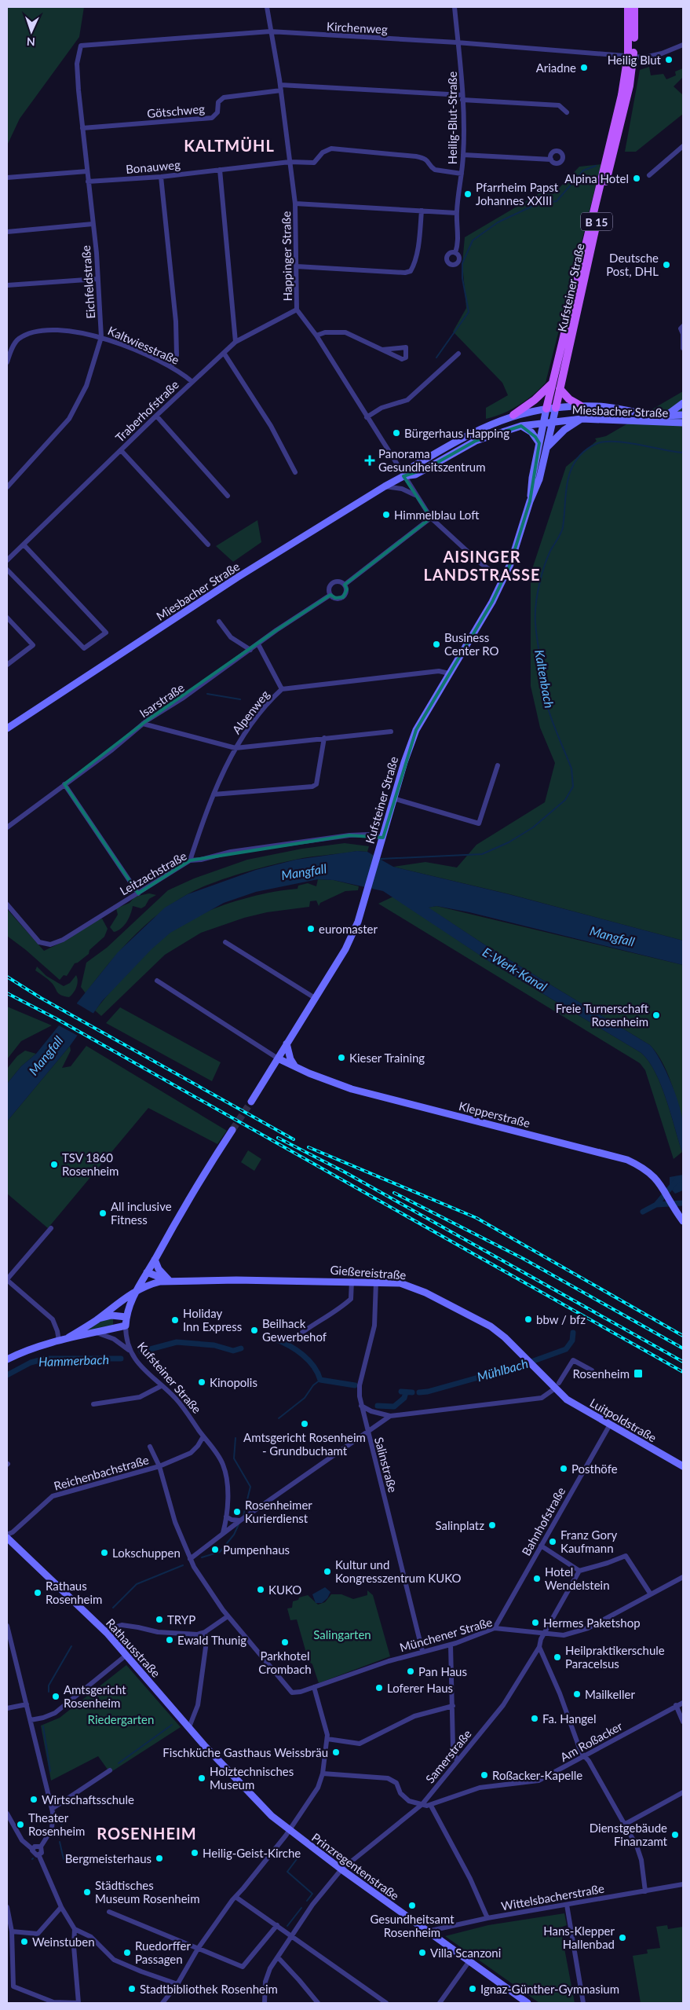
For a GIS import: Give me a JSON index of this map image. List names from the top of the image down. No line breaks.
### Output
{"streets":{"main road":["B 15","Kufsteiner Straße","Miesbacher Straße","Klepperstraße","Gießereistraße","Luitpoldstraße","Rathausstraße","Prinzregentenstraße"],"street":["Kirchenweg","Götschweg","Heilig-Blut-Straße","Bonauweg","Happinger Straße","Eichfeldstraße","Kaltwiesstraße","Traberhofstraße","Isarstraße","Alpenweg","Leitzachstraße","Salinstraße","Reichenbachstraße","Bahnhofstraße","Münchener Straße","Am Roßacker","Samerstraße","Wittelsbacherstraße"]},"crossings":[["Kirchenweg","Heilig-Blut-Straße"],["Kirchenweg","Happinger Straße"],["Kirchenweg","Eichfeldstraße"],["Kirchenweg","Kufsteiner Straße"],["Götschweg","Happinger Straße"],["Götschweg","Eichfeldstraße"],["Heilig-Blut-Straße","Bonauweg"],["Bonauweg","Happinger Straße"],["Bonauweg","Eichfeldstraße"],["Happinger Straße","Kufsteiner Straße"],["Happinger Straße","Traberhofstraße"],["Happinger Straße","Miesbacher Straße"],["Happinger Straße","Isarstraße"],["Eichfeldstraße","Kaltwiesstraße"],["Kufsteiner Straße","Miesbacher Straße"],["Kufsteiner Straße","Alpenweg"],["Kufsteiner Straße","Leitzachstraße"],["Kufsteiner Straße","Klepperstraße"],["Kufsteiner Straße","Gießereistraße"],["Kufsteiner Straße","Reichenbachstraße"],["Kaltwiesstraße","Traberhofstraße"],["Alpenweg","Leitzachstraße"],["Gießereistraße","Luitpoldstraße"],["Gießereistraße","Salinstraße"],["Luitpoldstraße","Bahnhofstraße"],["Salinstraße","Münchener Straße"],["Bahnhofstraße","Münchener Straße"],["Münchener Straße","Samerstraße"],["Rathausstraße","Prinzregentenstraße"],["Samerstraße","Prinzregentenstraße"],["Prinzregentenstraße","Wittelsbacherstraße"]],"districts":["KALTMÜHL","AISINGER LANDSTRASSE","ROSENHEIM"],"water":["Kaltenbach","Mangfall","E-Werk-Kanal","Hammerbach","Mühlbach"],"parks":["Salingarten","Riedergarten"],"places":{"other":["Heilig Blut","Ariadne","Alpina Hotel","Pfarrheim Papst Johannes XXIII","Deutsche Post, DHL","Bürgerhaus Happing","Himmelblau Loft","Business Center RO","euromaster","Freie Turnerschaft Rosenheim","Kieser Training","TSV 1860 Rosenheim","All inclusive Fitness","bbw / bfz","Holiday Inn Express","Beilhack Gewerbehof","Kinopolis","Amtsgericht Rosenheim - Grundbuchamt","Posthöfe","Rosenheimer Kurierdienst","Salinplatz","Franz Gory Kaufmann","Pumpenhaus","Lokschuppen","Kultur und Kongresszentrum KUKO","Hotel Wendelstein","KUKO","Rathaus Rosenheim","TRYP","Hermes Paketshop","Ewald Thunig","Parkhotel Crombach","Heilpraktikerschule Paracelsus","Pan Haus","Loferer Haus","Mailkeller","Amtsgericht Rosenheim","Fa. Hangel","Fischküche Gasthaus Weissbräu","Roßacker-Kapelle","Holztechnisches Museum","Wirtschaftsschule","Theater Rosenheim","Dienstgebäude Finanzamt","Heilig-Geist-Kirche","Bergmeisterhaus","Städtisches Museum Rosenheim","Gesundheitsamt Rosenheim","Hans-Klepper Hallenbad","Weinstuben","Ruedorffer Passagen","Villa Scanzoni","Stadtbibliothek Rosenheim","Ignaz-Günther-Gymnasium"],"health":["Panorama Gesundheitszentrum"],"transit":["Rosenheim"]},"north":"bottom"}
